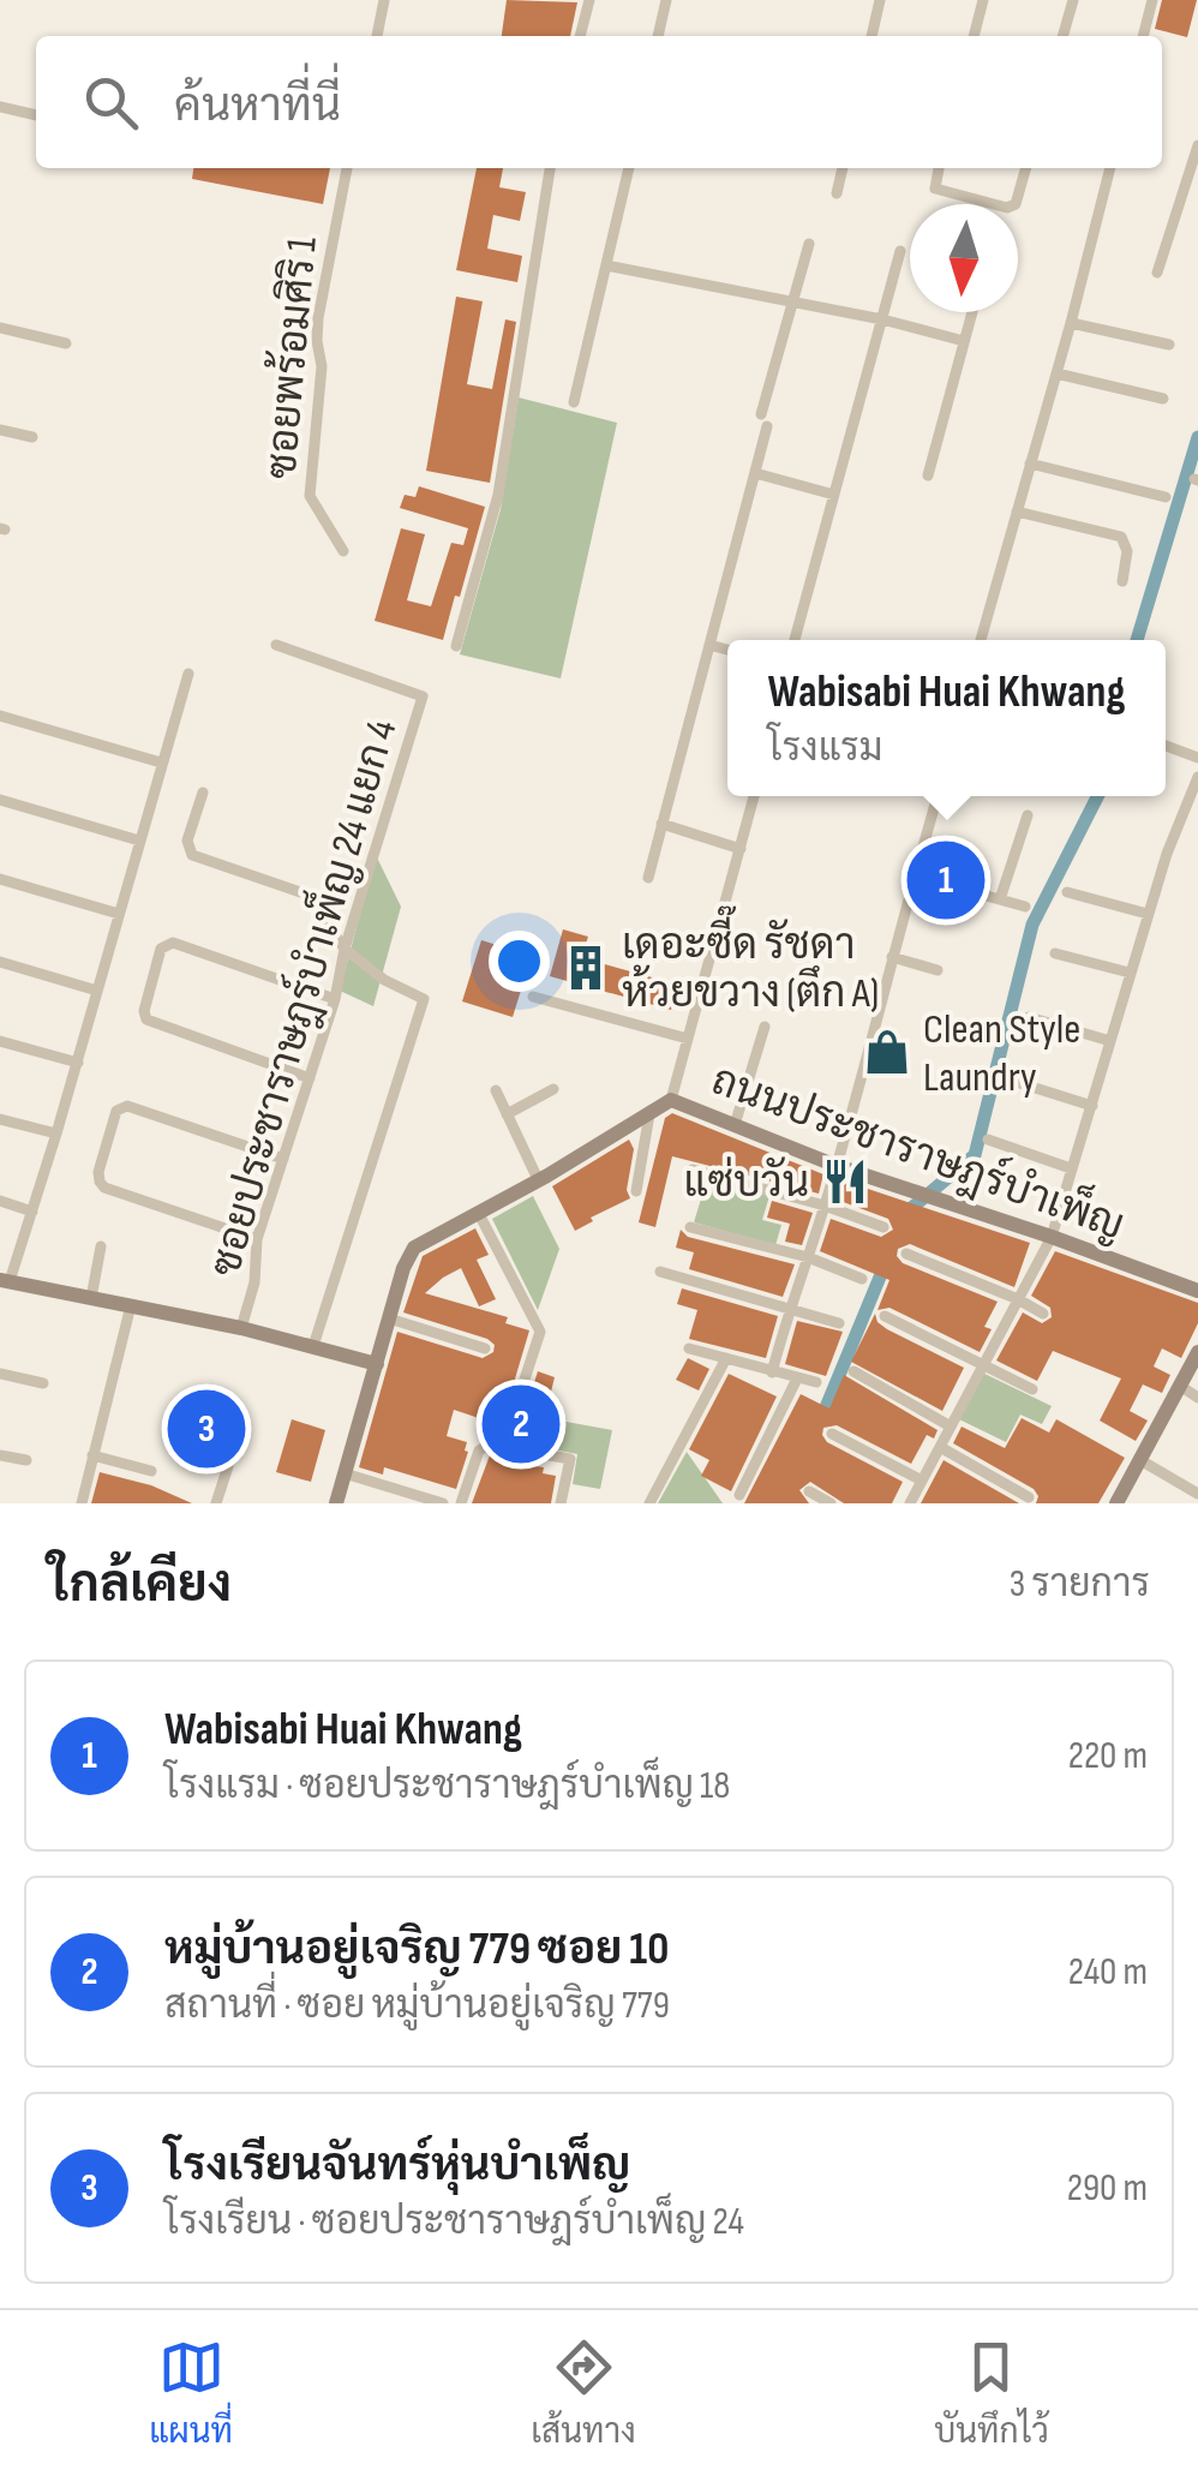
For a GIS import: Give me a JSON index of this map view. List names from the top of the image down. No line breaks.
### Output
{"streets":{"street":["ซอยพร้อมศิริ 1","ซอยประชาราษฎร์บำเพ็ญ 24 แยก 4","ถนนประชาราษฎร์บำเพ็ญ"]},"places":{"building":["เดอะซี๊ด รัชดา ห้วยขวาง (ตึก A)"],"shop":["Clean Style Laundry"],"restaurant":["แซ่บวัน"]},"north":"bottom","page":{"search":"ค้นหาที่นี่","popup":["Wabisabi Huai Khwang","โรงแรม"],"pins":["1","2","3"],"heading":["ใกล้เคียง","3 รายการ"],"list":[{"mark":"1","name":"Wabisabi Huai Khwang","note":"โรงแรม · ซอยประชาราษฎร์บำเพ็ญ 18","value":"220 m"},{"mark":"2","name":"หมู่บ้านอยู่เจริญ 779 ซอย 10","note":"สถานที่ · ซอย หมู่บ้านอยู่เจริญ 779","value":"240 m"},{"mark":"3","name":"โรงเรียนจันทร์หุ่นบำเพ็ญ","note":"โรงเรียน · ซอยประชาราษฎร์บำเพ็ญ 24","value":"290 m"}],"nav":["แผนที่","เส้นทาง","บันทึกไว้"]}}
